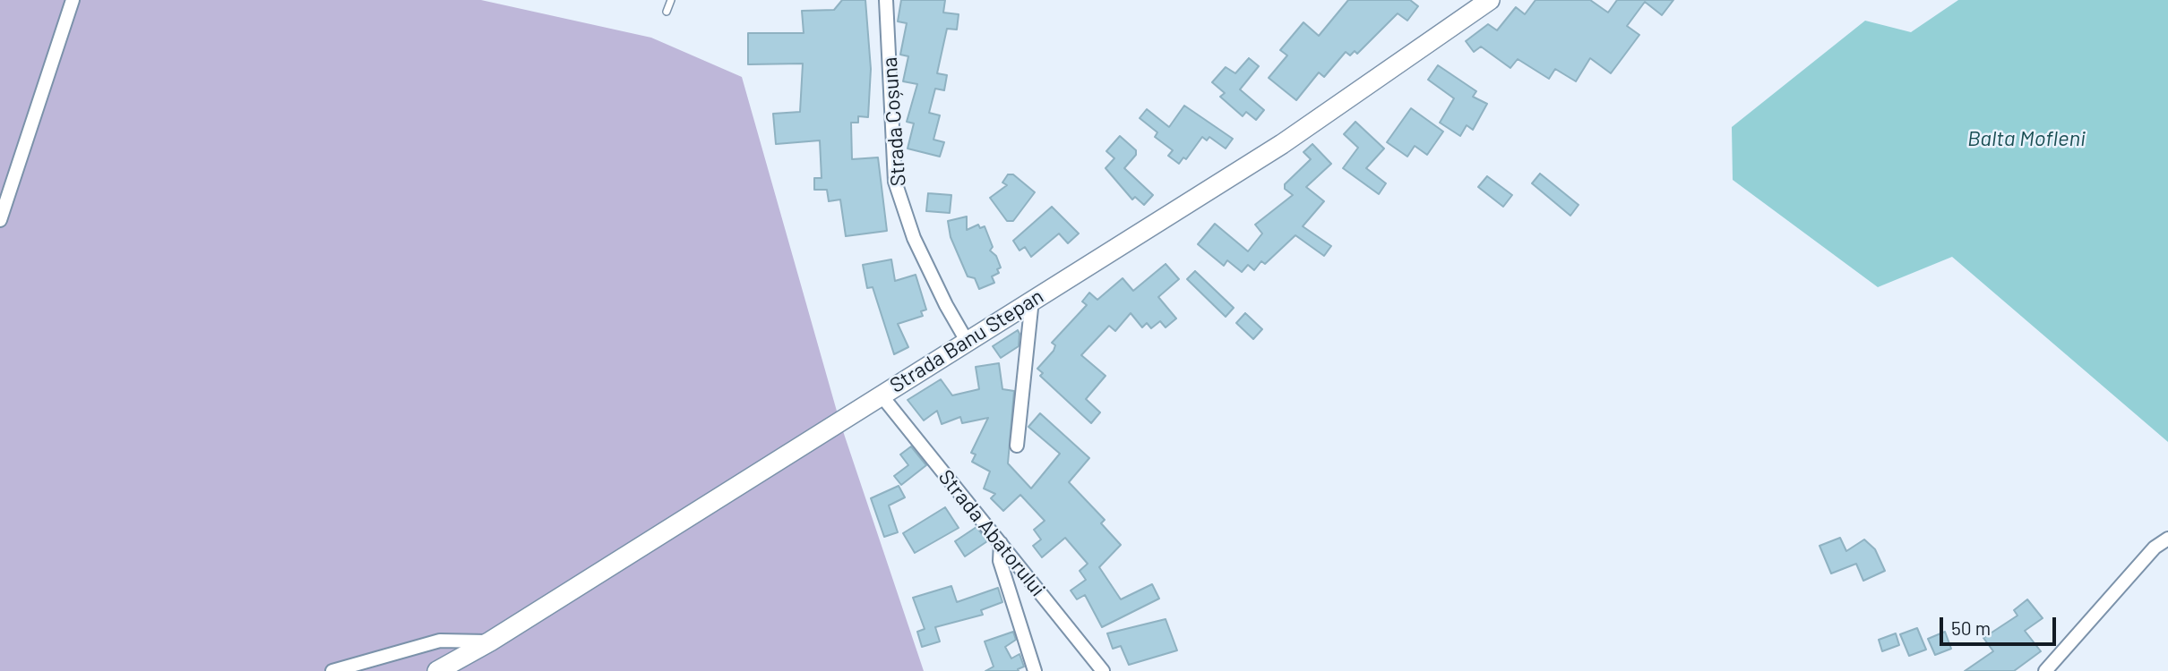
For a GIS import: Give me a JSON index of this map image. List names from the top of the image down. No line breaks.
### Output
{"streets":{"main road":["Strada Banu Stepan"],"street":["Strada Coșuna","Strada Abatorului"]},"crossings":[["Strada Coșuna","Strada Banu Stepan"],["Strada Banu Stepan","Strada Abatorului"]],"water":["Balta Mofleni"],"scale_bar":"50 m"}
